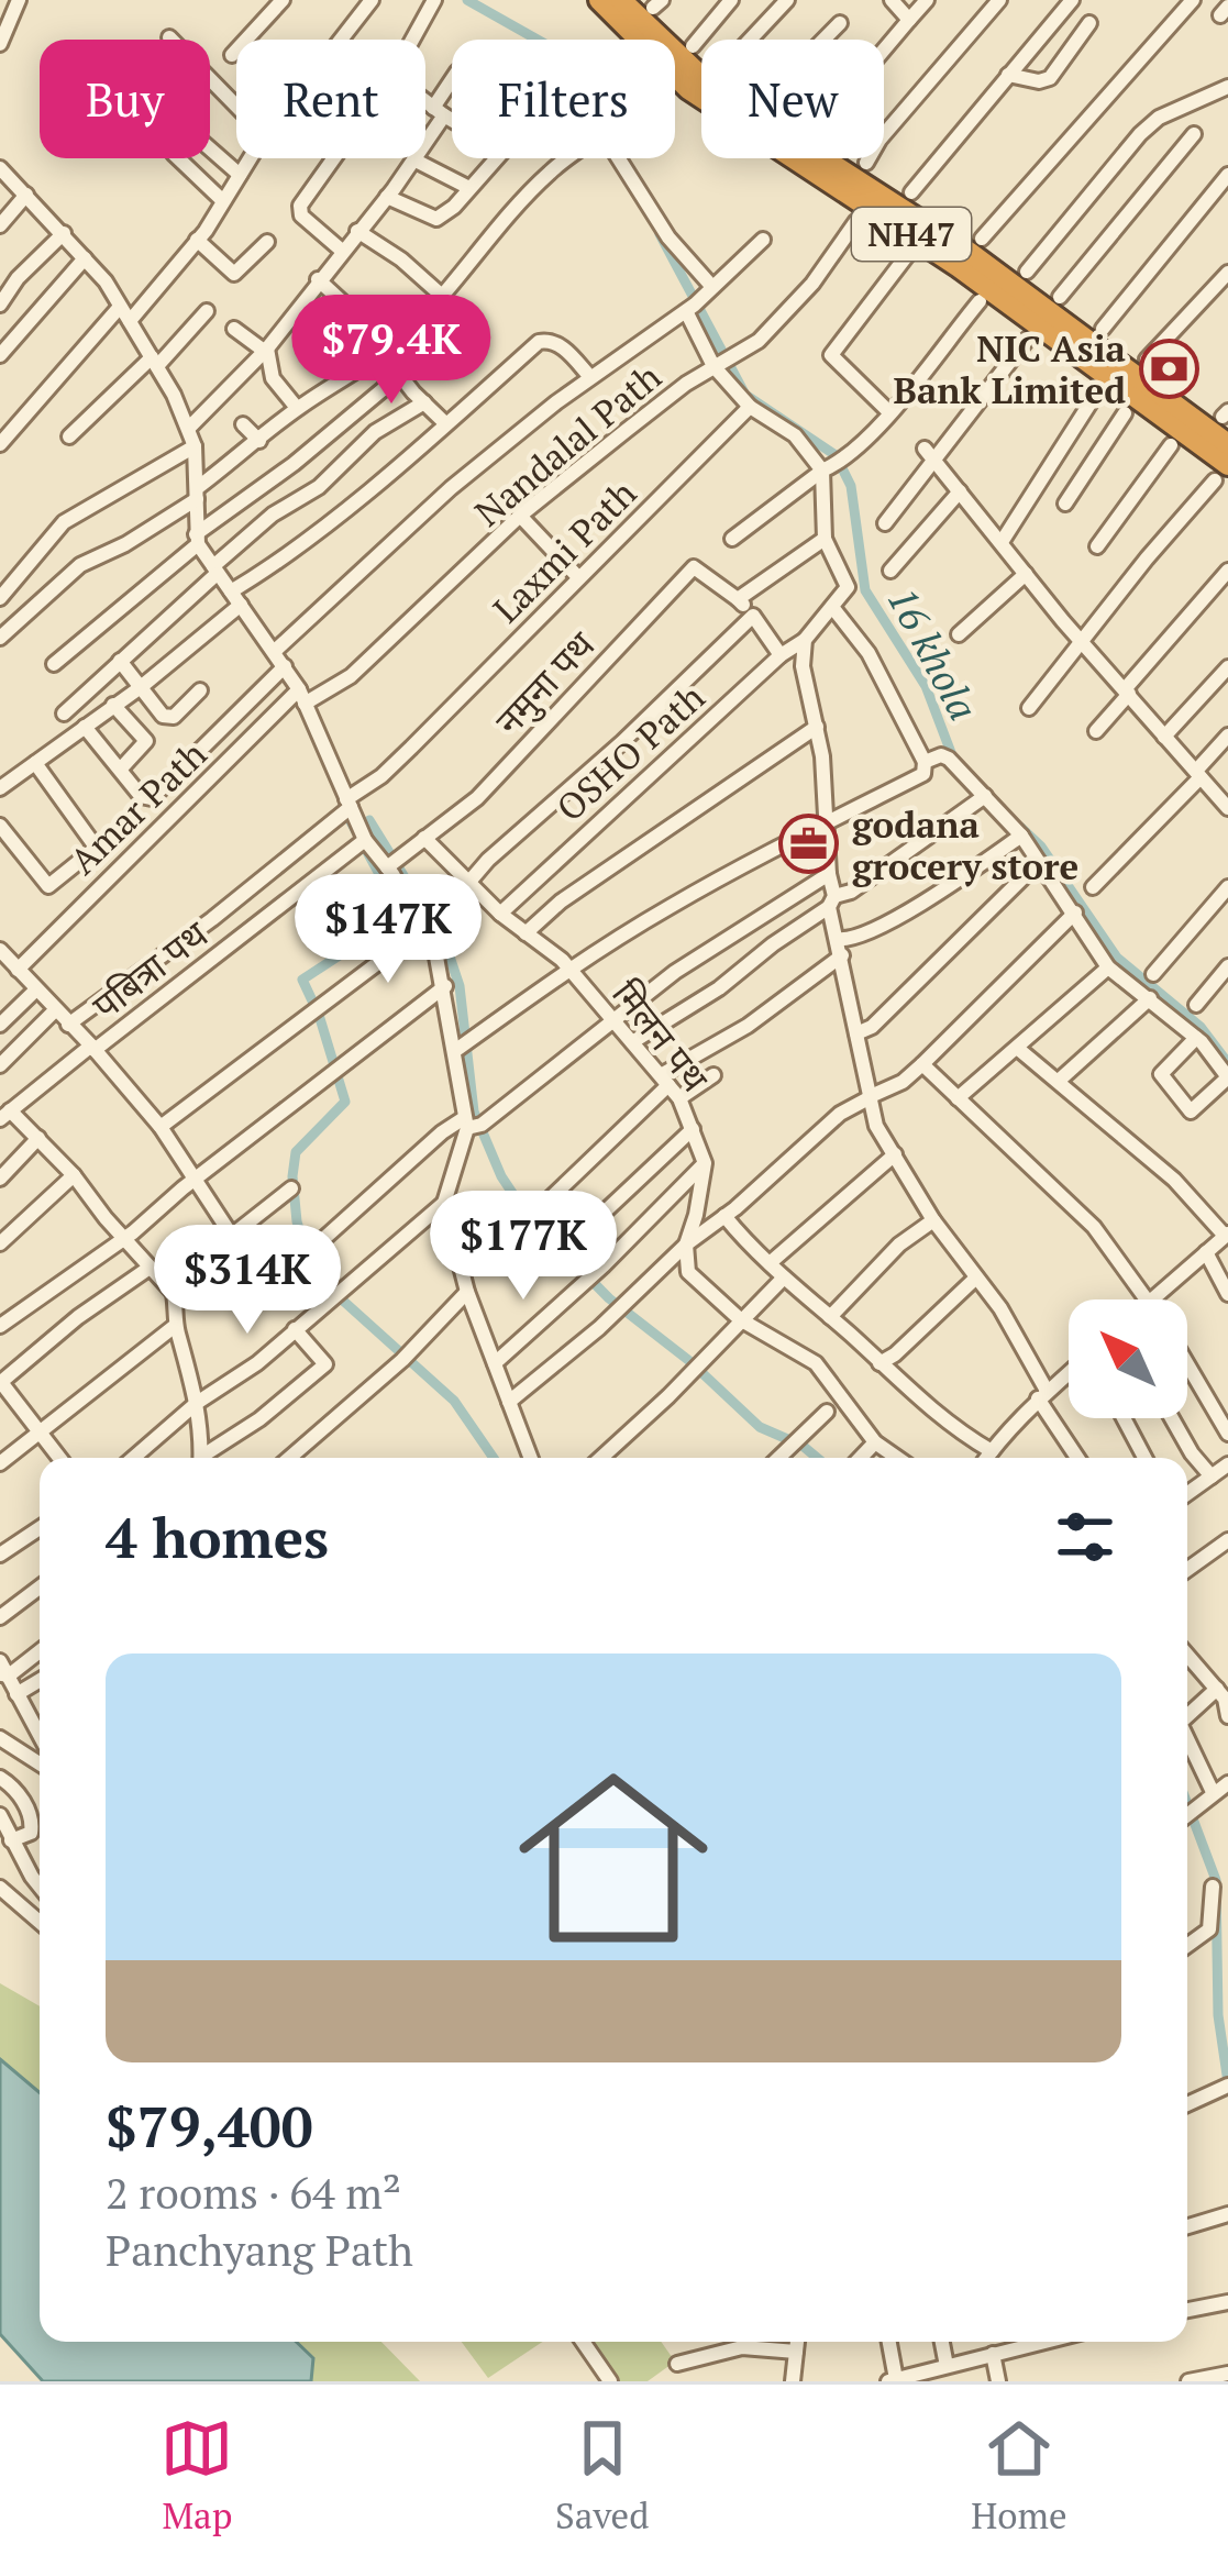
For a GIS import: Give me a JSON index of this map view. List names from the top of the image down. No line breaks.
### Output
{"streets":{"highway":["NH47"],"street":["Nandalal Path","Laxmi Path","नमुना पथ","OSHO Path","Amar Path","पबित्रा पथ","मिलन पथ"]},"crossings":[["Nandalal Path","Amar Path"],["नमुना पथ","मिलन पथ"],["OSHO Path","मिलन पथ"]],"water":["16 khola"],"places":{"bank":["NIC Asia Bank Limited"],"office":["godana grocery store"]},"north":"top left","page":{"chip":["Buy","Rent","Filters","New"],"price":["$79.4K","$147K","$177K","$314K"],"heading":"4 homes","list":[{"name":"$79,400","note":"2 rooms · 64 m² · Panchyang Path"}],"tabs":["Map","Saved","Home"]}}
